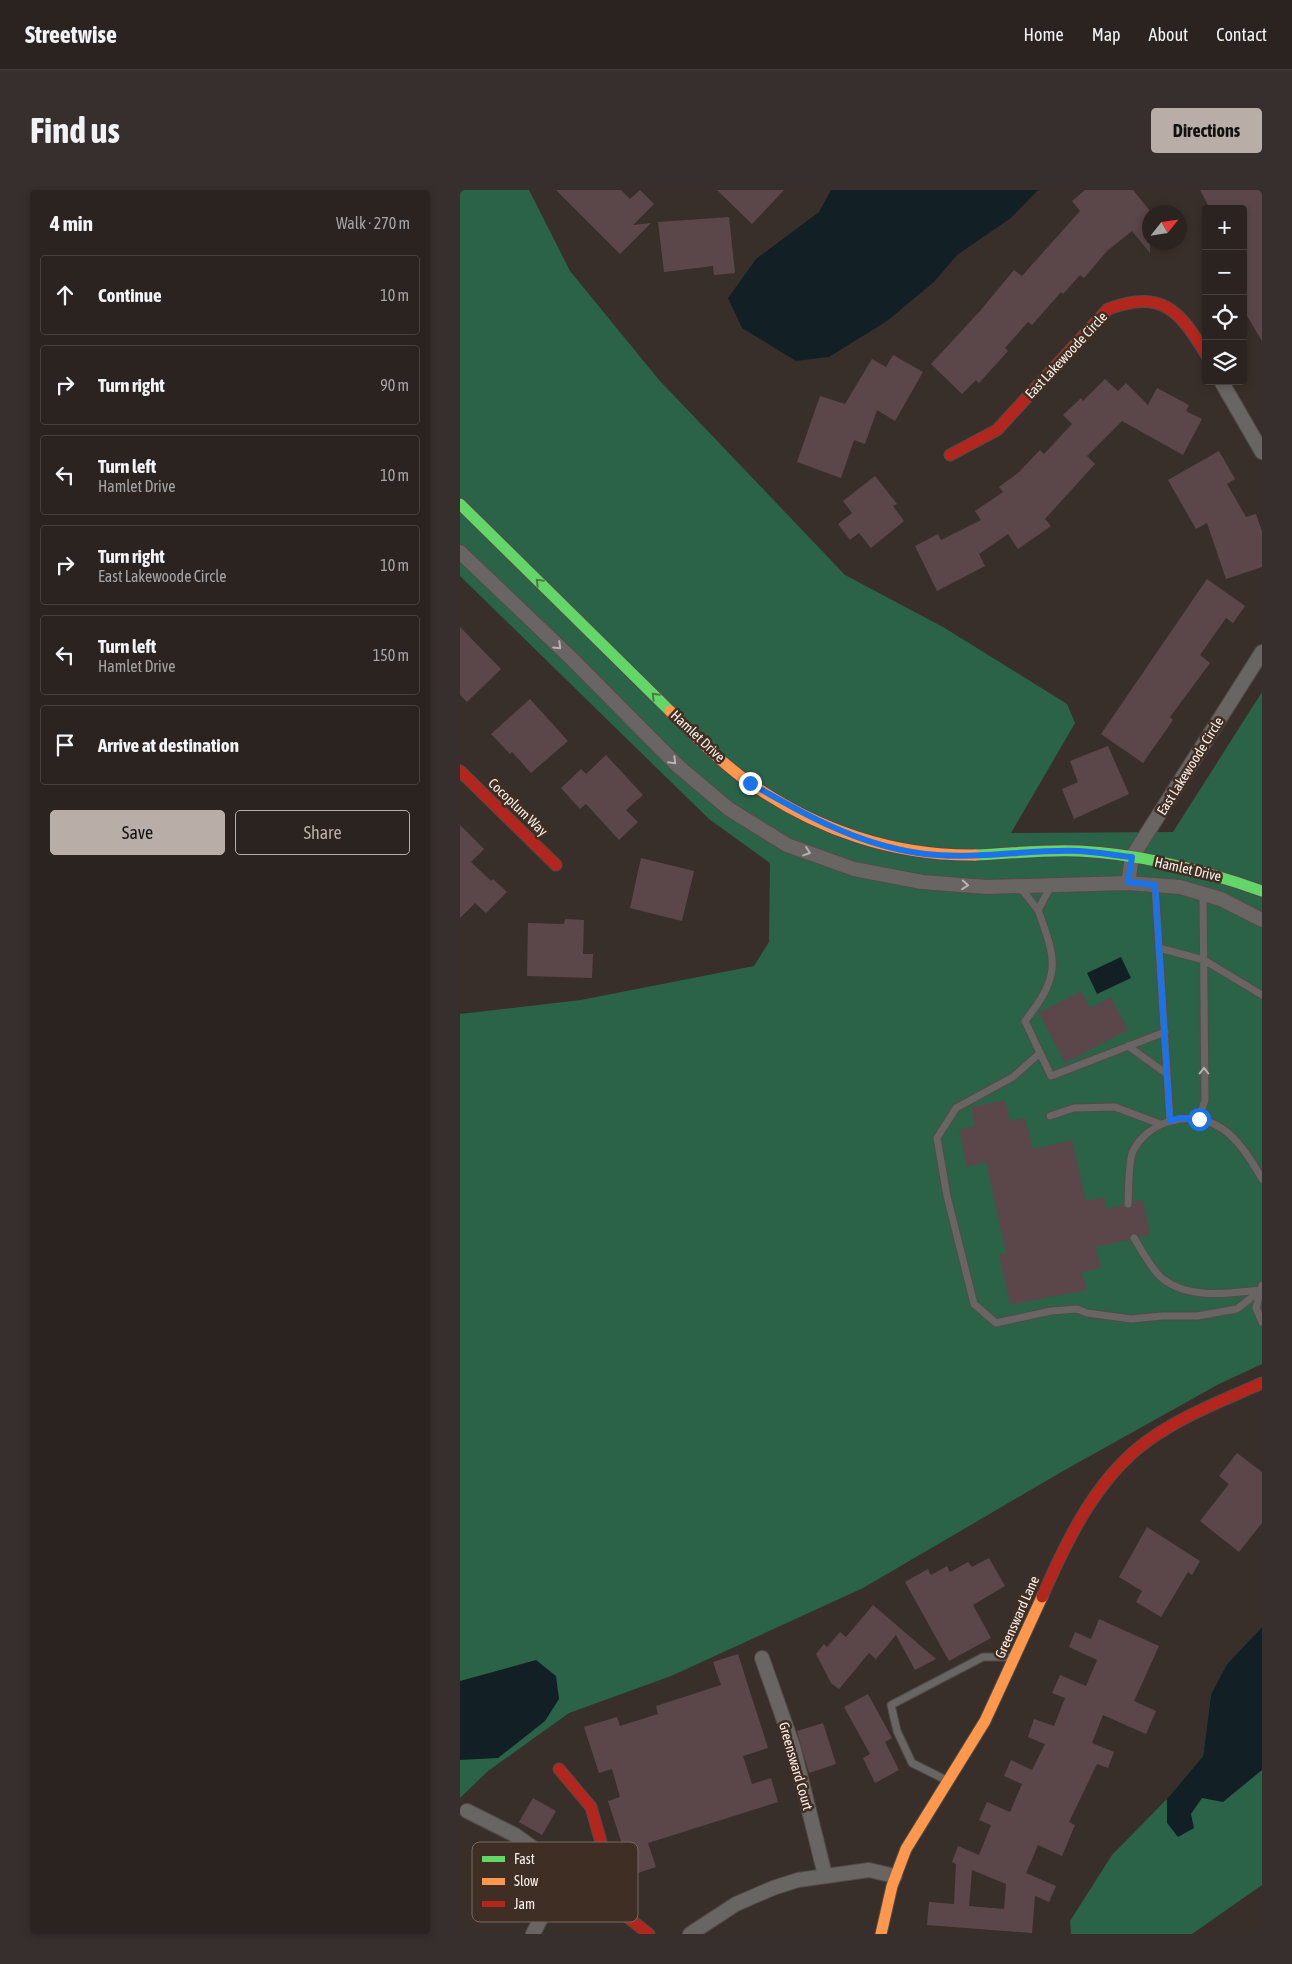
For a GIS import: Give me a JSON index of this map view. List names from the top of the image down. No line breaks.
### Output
{"streets":{"street":["East Lakewoode Circle","Hamlet Drive","Cocoplum Way","Greensward Lane","Greensward Court"]},"crossings":[["East Lakewoode Circle","Hamlet Drive"]],"legend":["Fast","Slow","Jam"],"north":"top right","page":{"header":"Streetwise","nav":["Home","Map","About","Contact"],"buttons":["Directions",["Save","Share"]],"title":"Find us","heading":["4 min","Walk · 270 m"],"map_buttons":["+","−"],"list":[["Continue","10 m"],["Turn right","90 m"],["Turn left","Hamlet Drive","10 m"],["Turn right","East Lakewoode Circle","10 m"],["Turn left","Hamlet Drive","150 m"],"Arrive at destination"]}}
